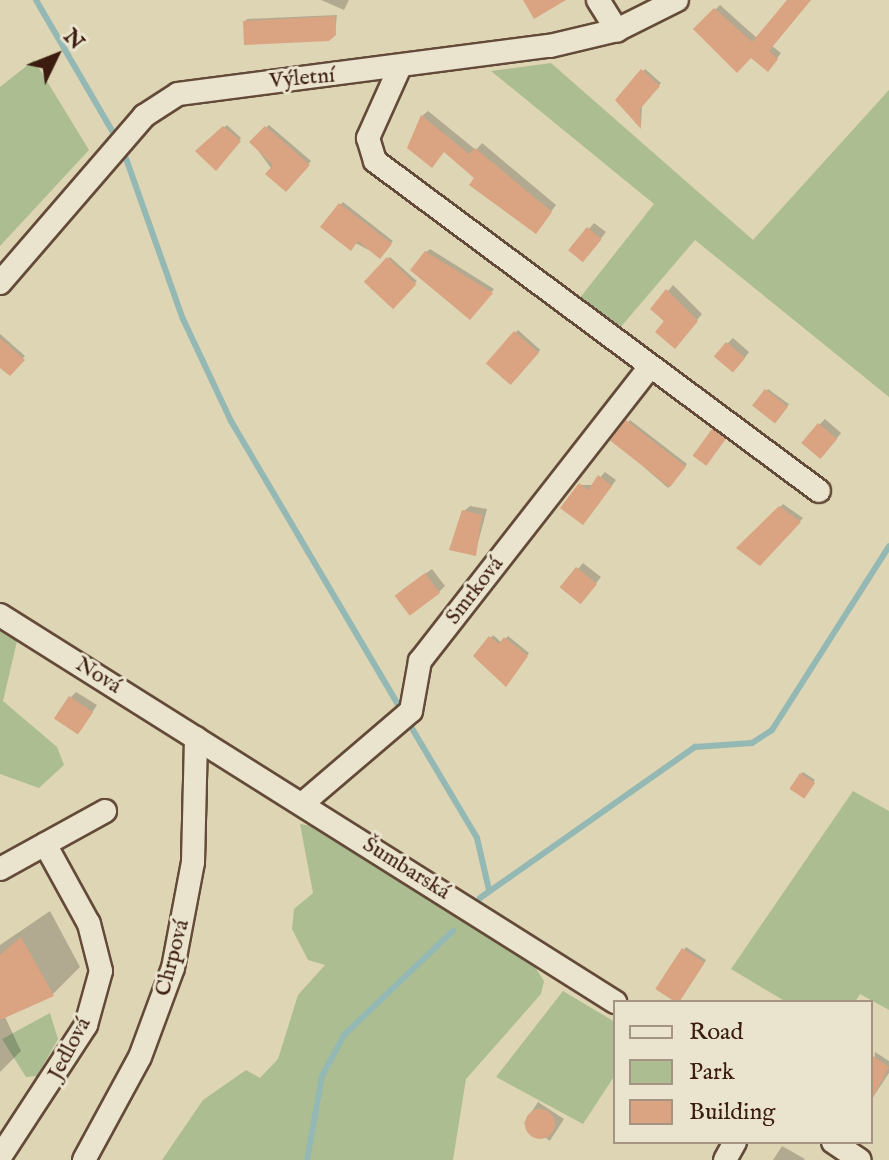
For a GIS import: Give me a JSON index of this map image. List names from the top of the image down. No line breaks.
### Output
{"streets":{"street":["Výletní","Smrková","Nová","Šumbarská","Chrpová","Jedlová"]},"crossings":[["Smrková","Šumbarská"],["Nová","Šumbarská"],["Nová","Chrpová"],["Šumbarská","Chrpová"]],"legend":["Road","Park","Building"],"north":"top right"}
